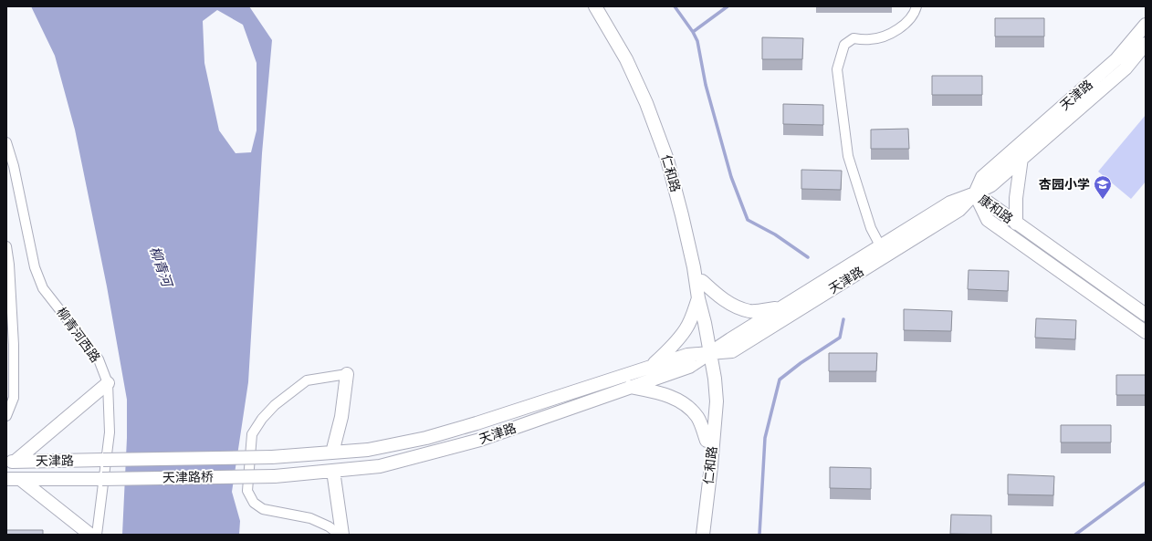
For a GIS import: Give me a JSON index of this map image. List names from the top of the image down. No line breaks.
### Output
{"streets":{"main road":["天津路","仁和路","康和路","天津路桥"],"street":["柳青河西路"]},"crossings":[["天津路","仁和路"],["天津路","康和路"],["天津路","天津路桥"]],"water":["柳青河"],"places":{"school or university":["杏园小学"]}}
